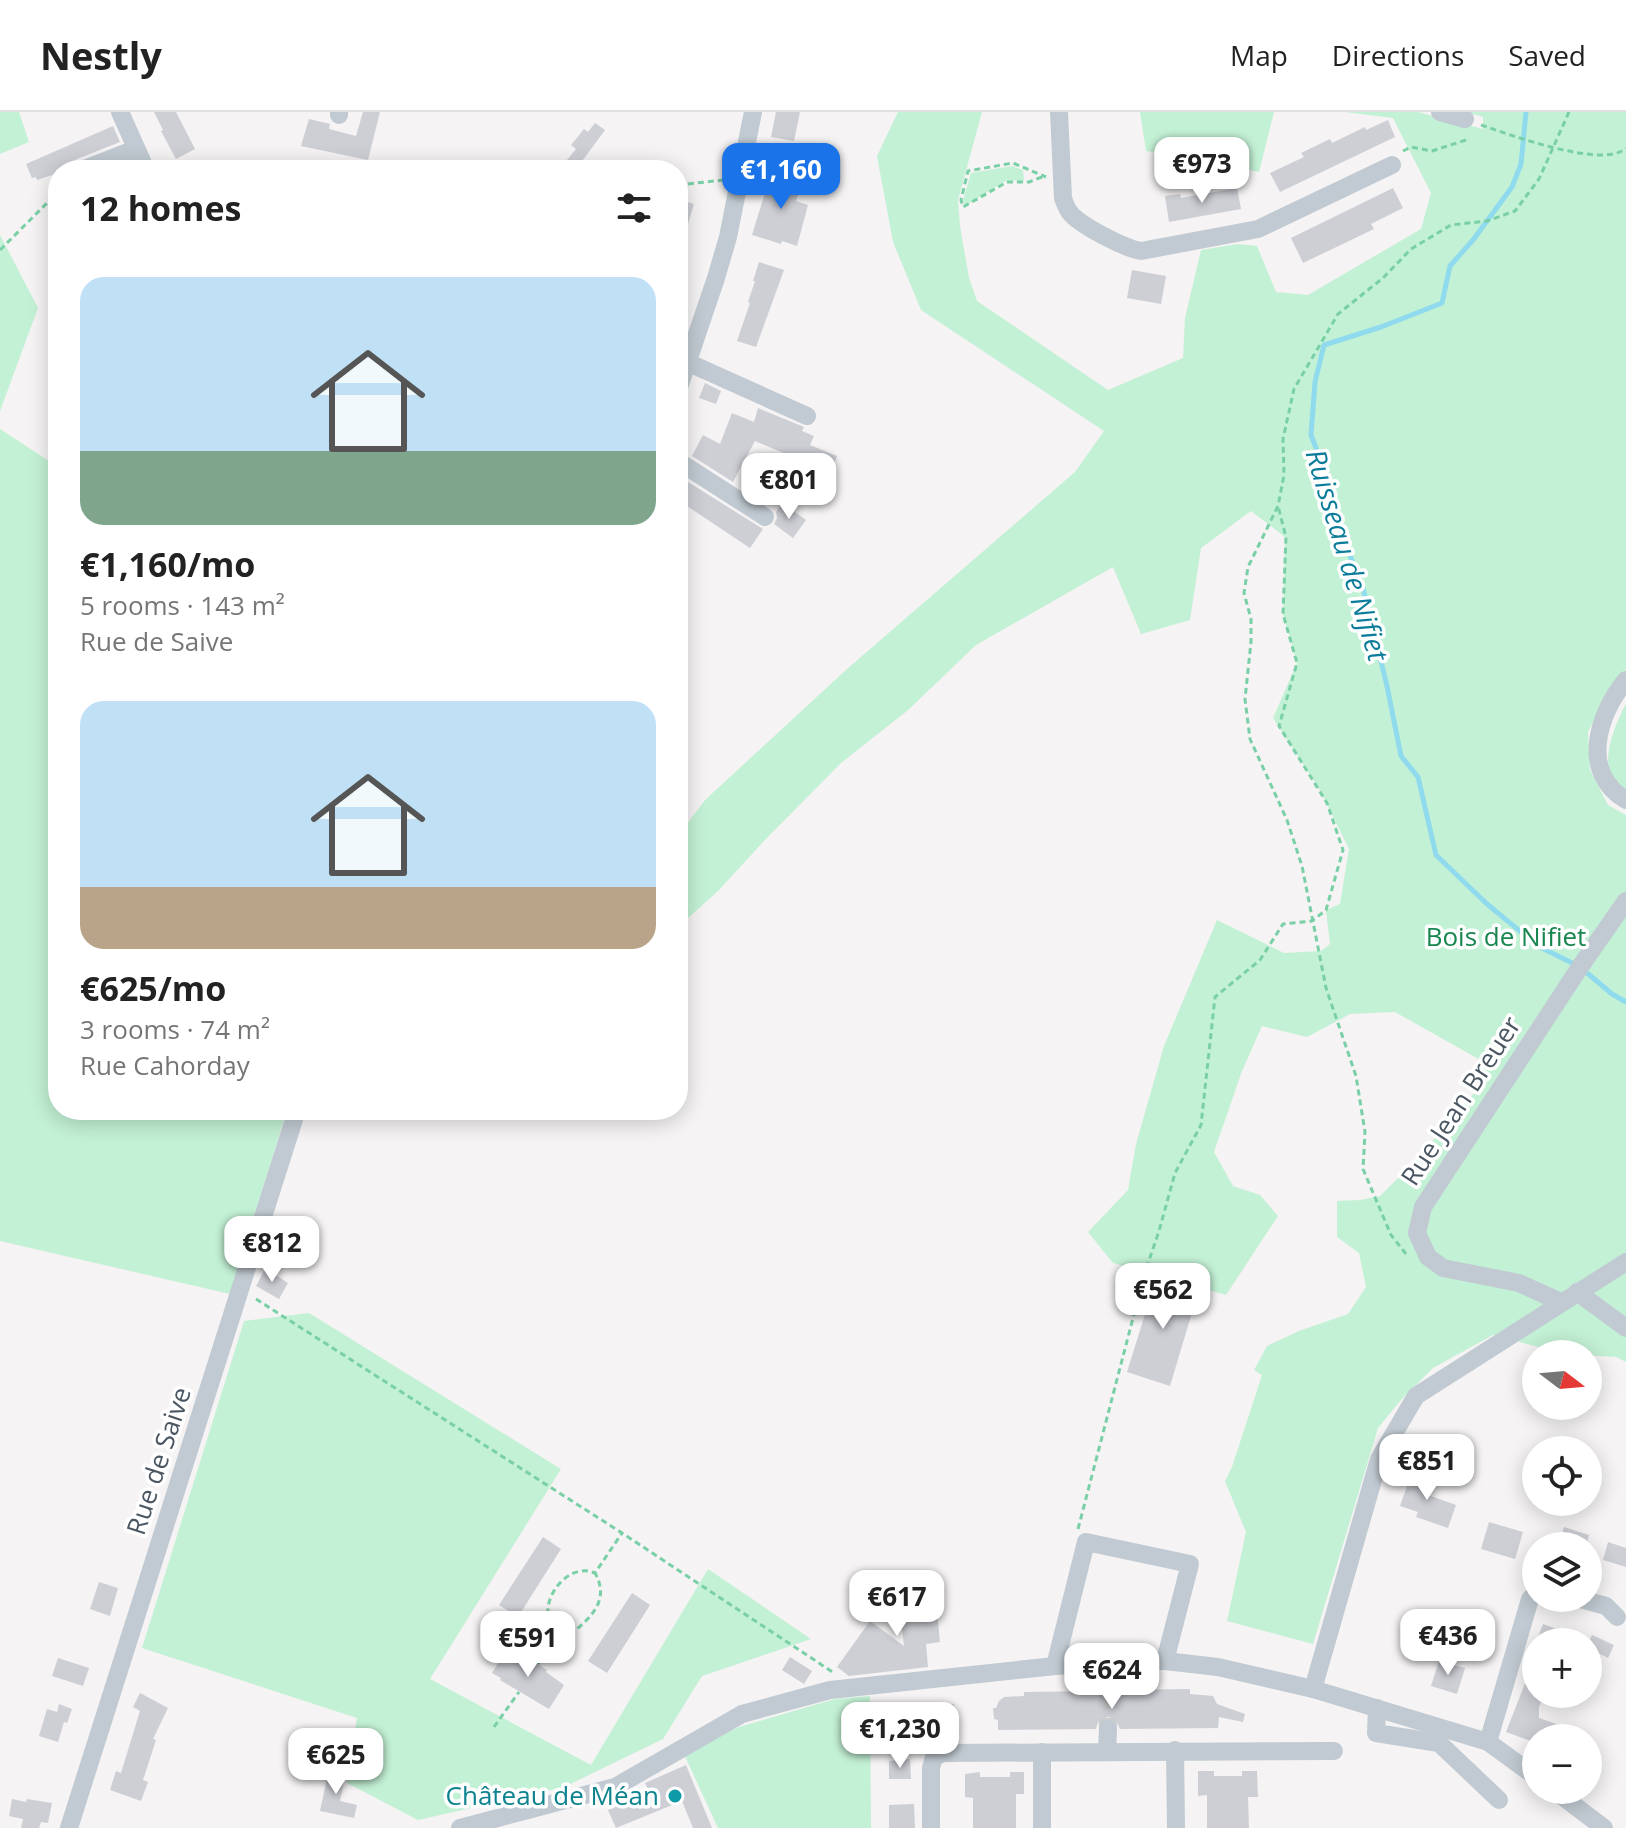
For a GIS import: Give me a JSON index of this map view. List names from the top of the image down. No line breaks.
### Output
{"streets":{"street":["Rue Jean Breuer","Rue de Saive"]},"water":["Ruisseau de Nifiet"],"parks":["Bois de Nifiet"],"places":["Château de Méan"],"north":"right","page":{"header":"Nestly","nav":["Map","Directions","Saved"],"price":["€973","€1,160","€801","€812","€562","€851","€617","€436","€591","€624","€1,230","€625"],"heading":"12 homes","list":[{"name":"€1,160/mo","note":"5 rooms · 143 m² · Rue de Saive"},{"name":"€625/mo","note":"3 rooms · 74 m² · Rue Cahorday"}],"map_buttons":["+","−"]}}
